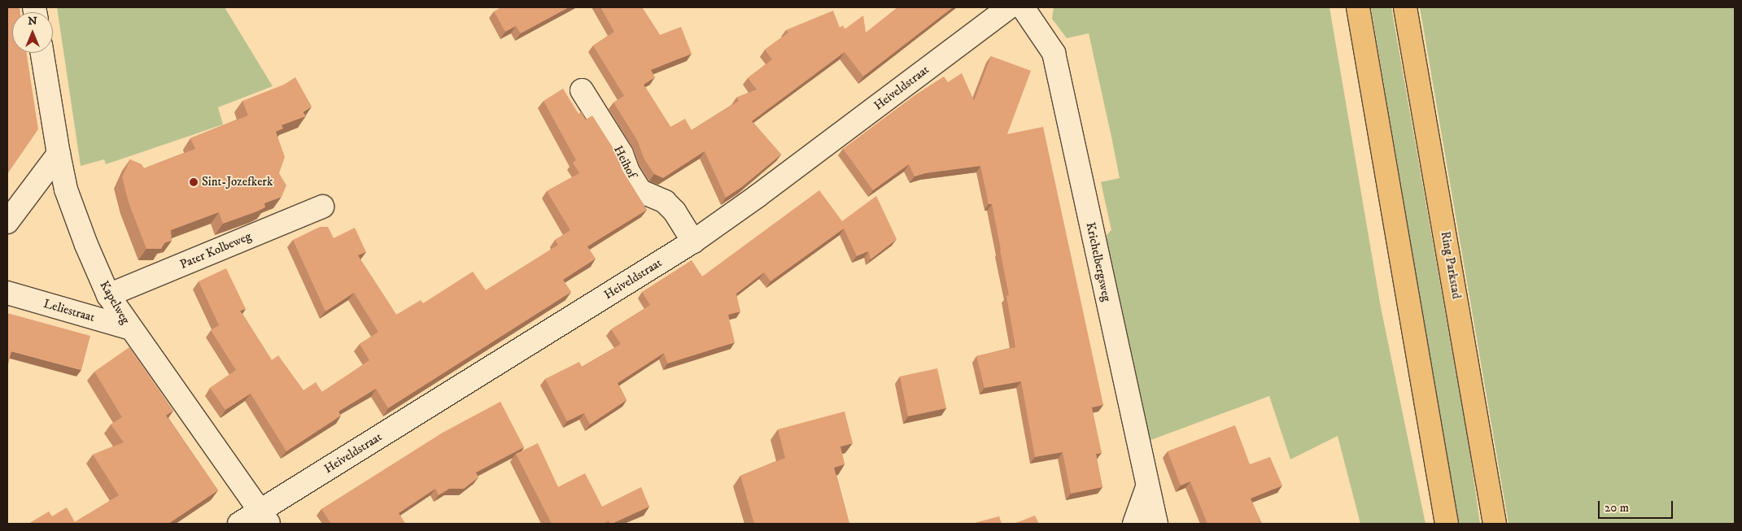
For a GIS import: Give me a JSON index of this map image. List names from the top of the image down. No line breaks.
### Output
{"streets":{"highway":["Ring Parkstad"],"street":["Heiveldstraat","Heihof","Pater Kolbeweg","Krichelbergsweg","Kapelweg","Leliestraat"]},"crossings":[["Heiveldstraat","Heihof"],["Heiveldstraat","Kapelweg"],["Pater Kolbeweg","Kapelweg"],["Kapelweg","Leliestraat"]],"places":["Sint-Jozefkerk"],"scale_bar":"20 m","north":"top"}
